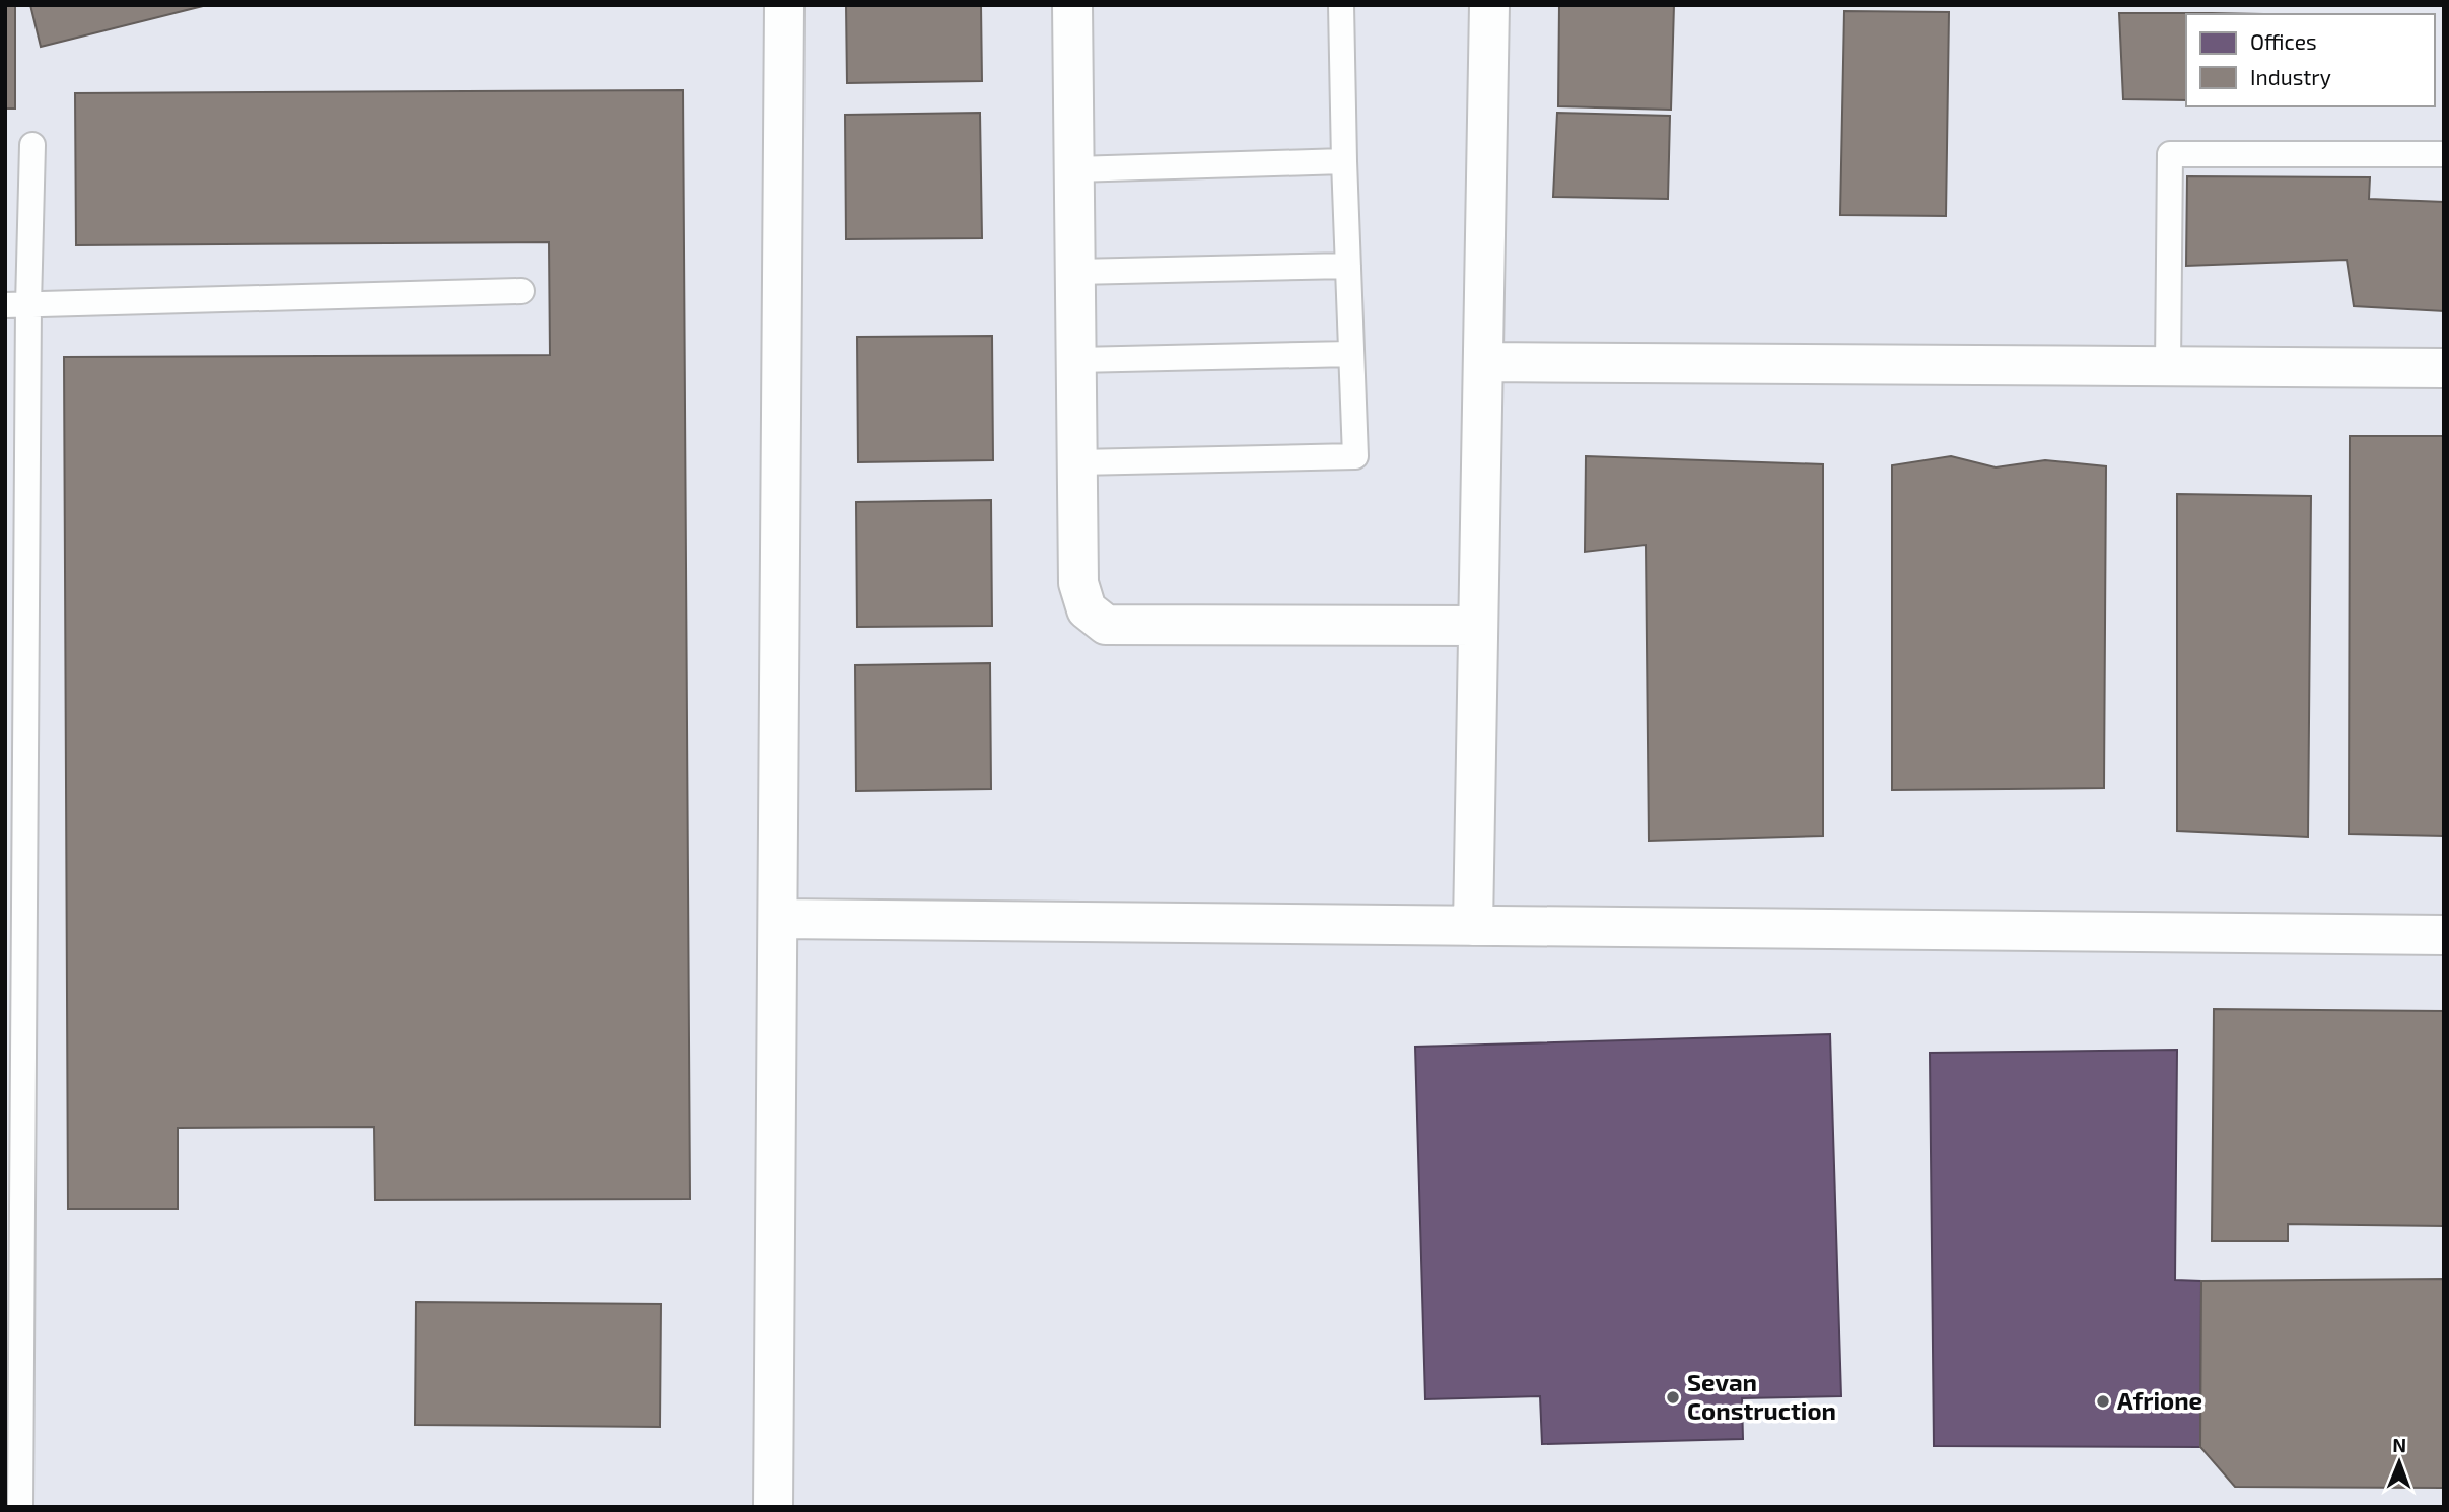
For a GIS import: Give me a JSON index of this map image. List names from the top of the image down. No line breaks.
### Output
{"places":["Sevan Construction","Afrione"],"legend":["Offices","Industry"],"north":"top"}
